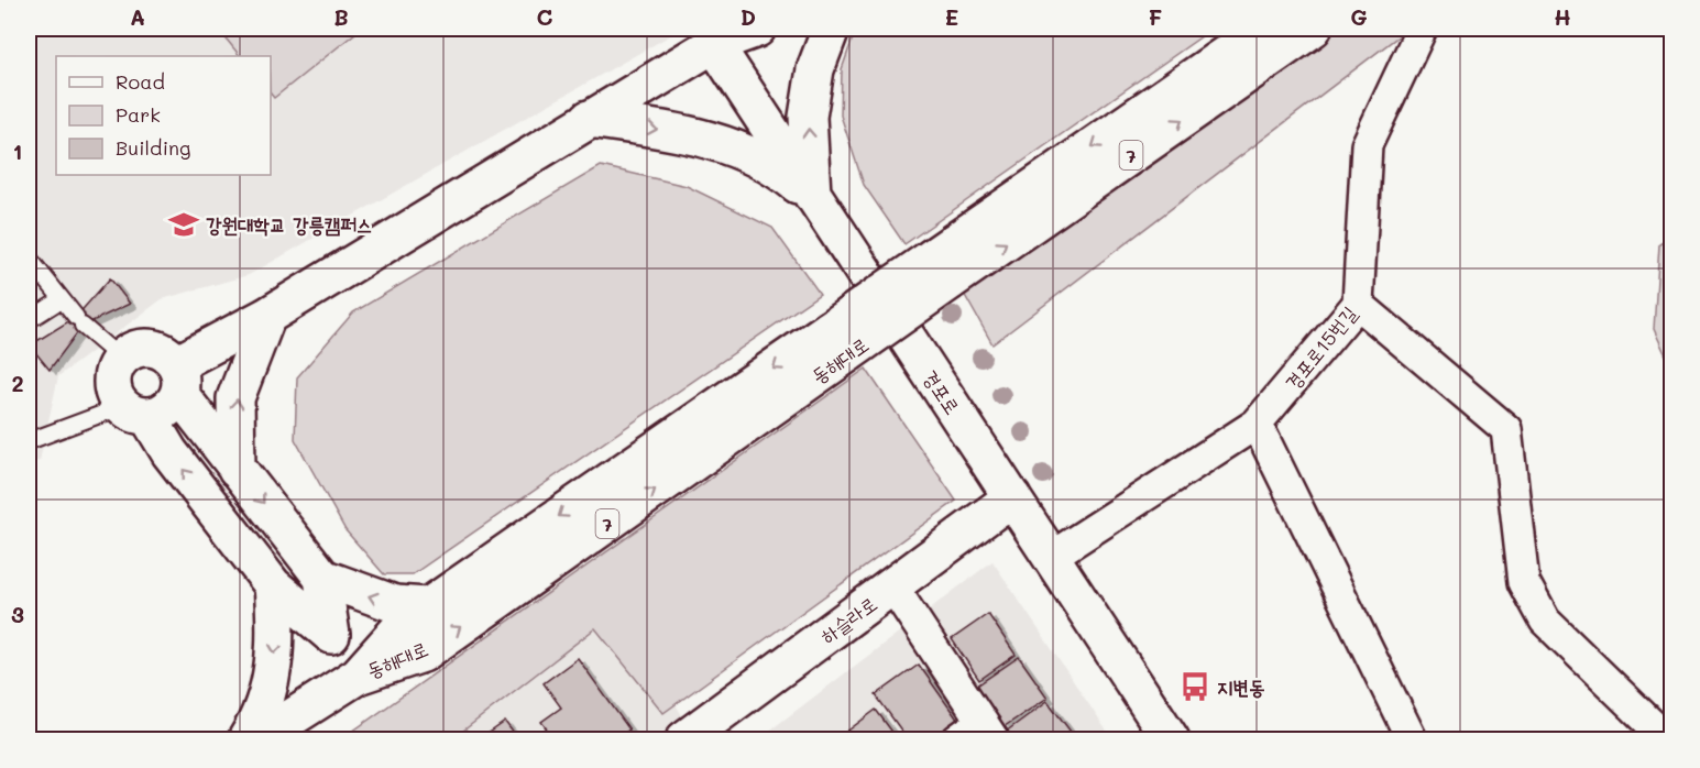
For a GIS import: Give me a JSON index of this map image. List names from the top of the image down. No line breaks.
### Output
{"streets":{"street":["7","경포로15번길","동해대로","경포로","하슬라로"]},"crossings":[["경포로15번길","경포로"],["경포로","하슬라로"]],"places":{"school or university":["강원대학교 강릉캠퍼스"],"bus stop":["지변동"]},"legend":["Road","Park","Building"],"grid":{"columns":["A","B","C","D","E","F","G","H"],"rows":["1","2","3"]}}
